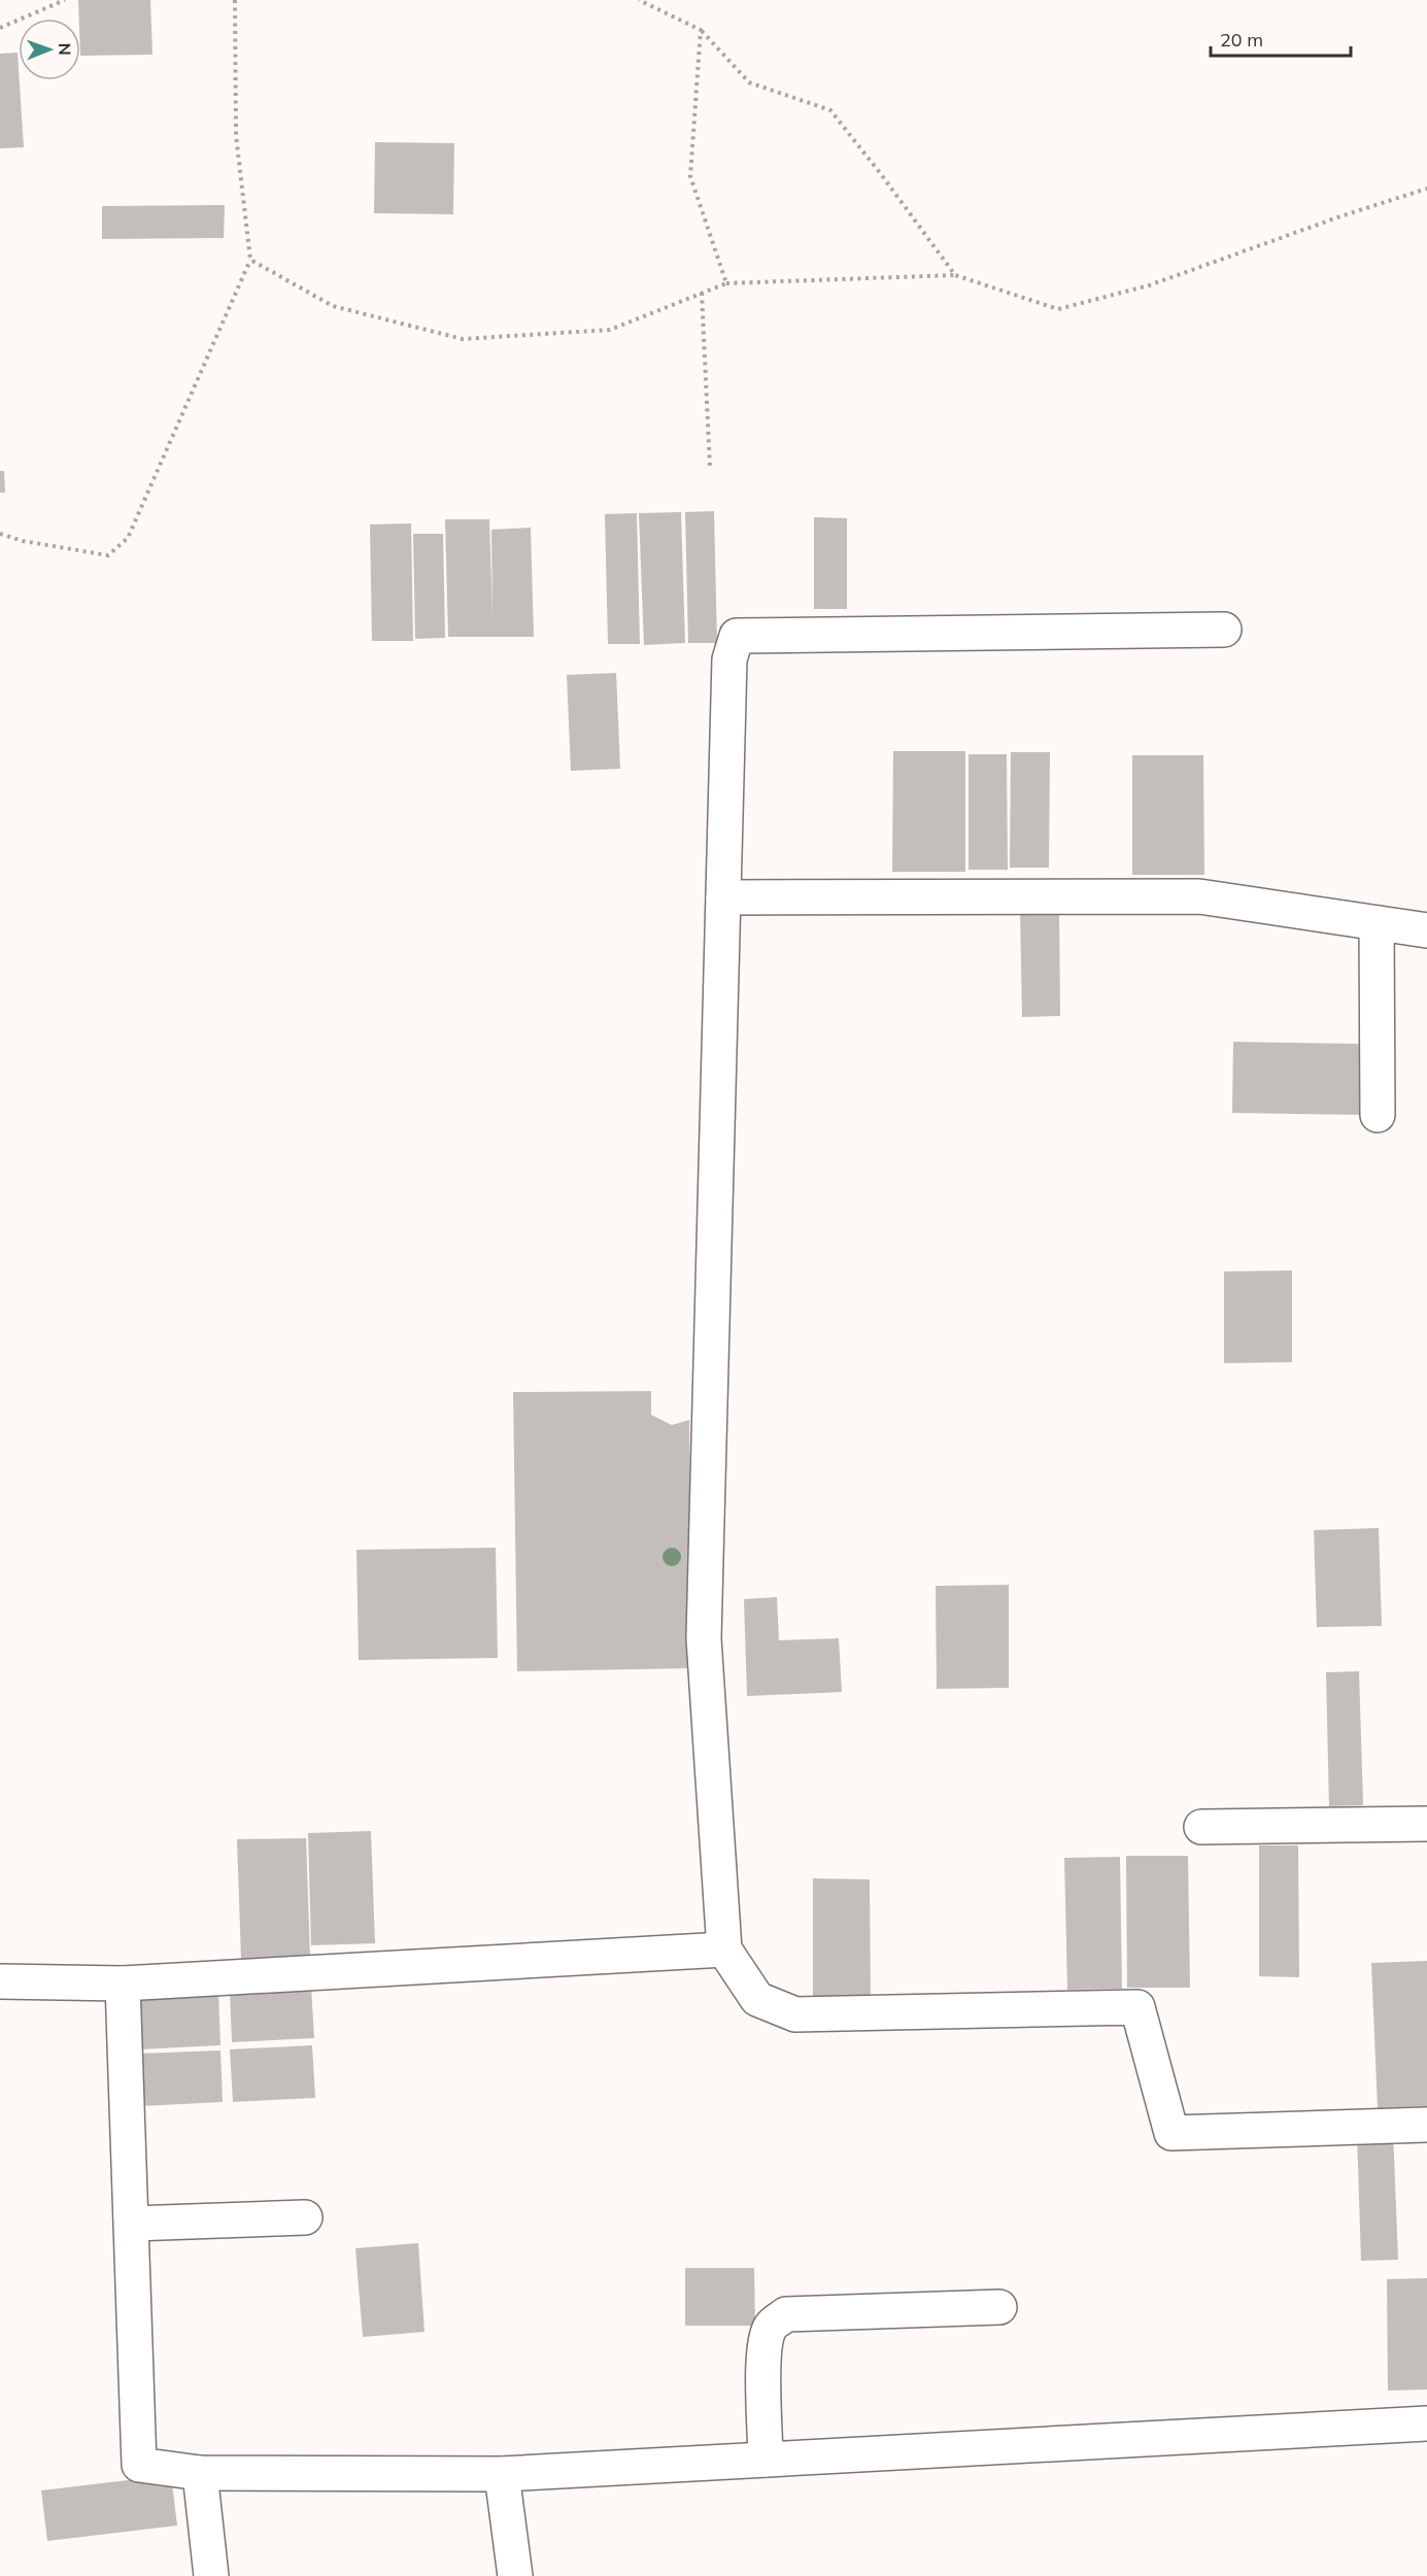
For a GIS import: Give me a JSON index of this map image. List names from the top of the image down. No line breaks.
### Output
{"scale_bar":"20 m","north":"right"}
